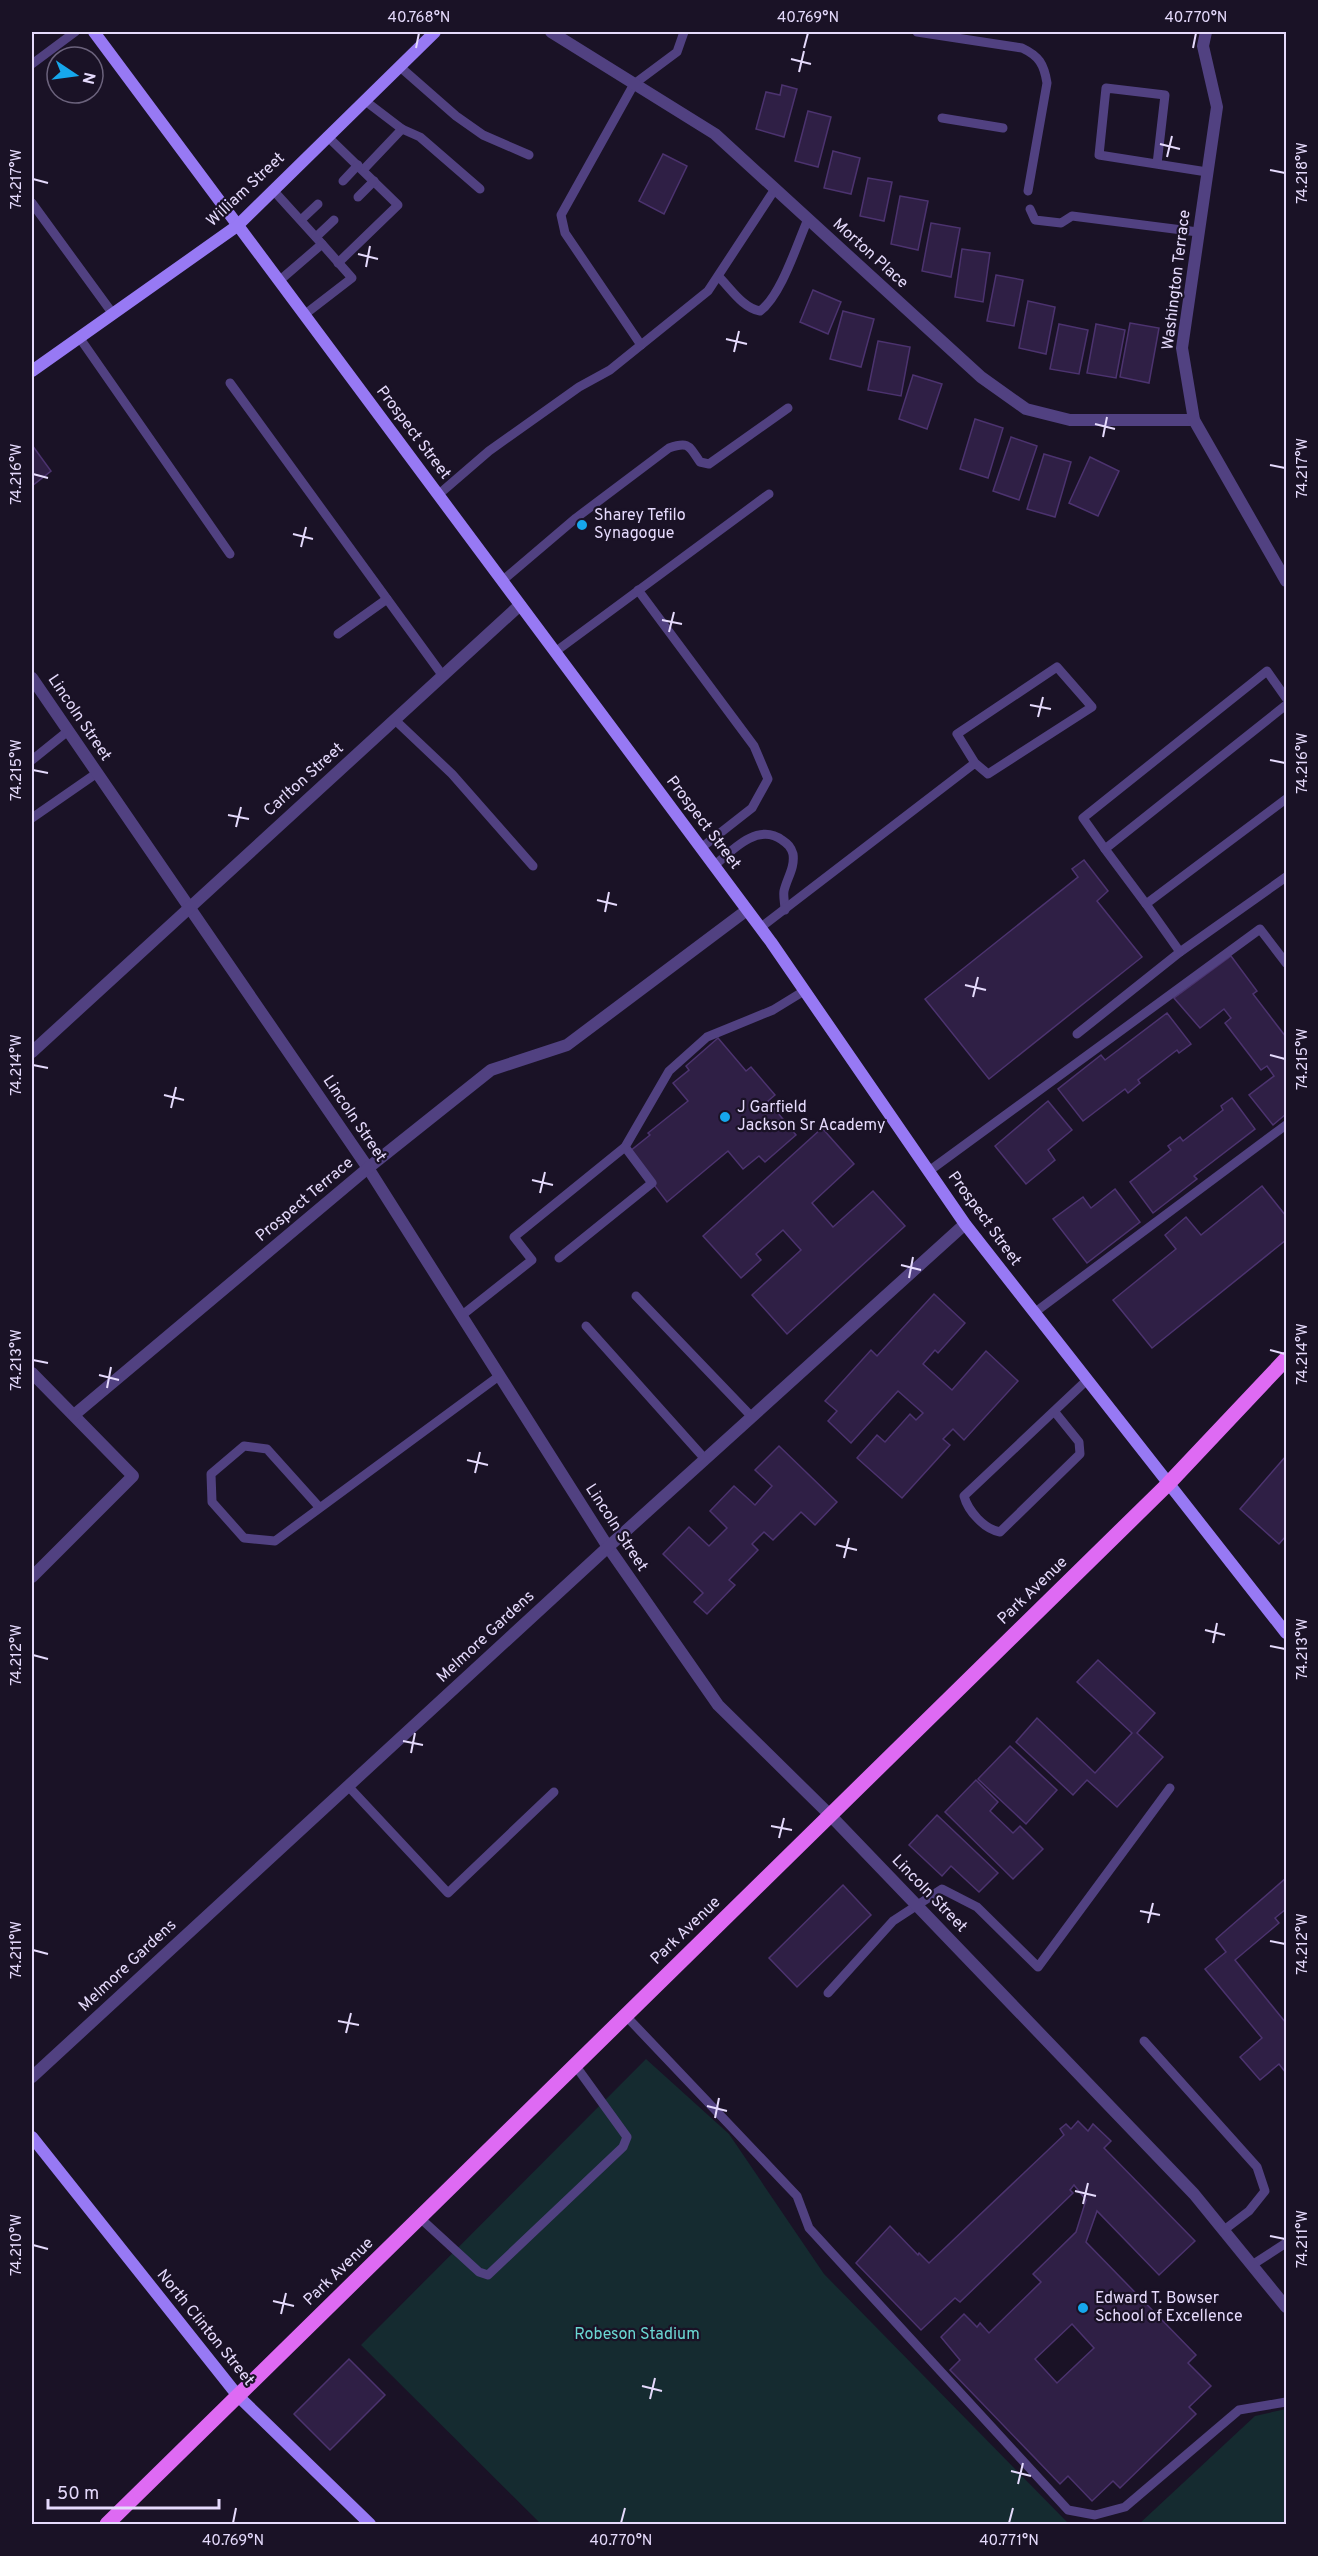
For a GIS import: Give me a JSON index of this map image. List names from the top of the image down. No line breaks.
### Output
{"streets":{"main road":["Park Avenue"],"street":["William Street","Morton Place","Washington Terrace","Prospect Street","Lincoln Street","Carlton Street","Prospect Terrace","Melmore Gardens","North Clinton Street"]},"crossings":[["William Street","Prospect Street"],["Morton Place","Washington Terrace"],["Prospect Street","Carlton Street"],["Prospect Street","Prospect Terrace"],["Prospect Street","Park Avenue"],["Prospect Street","Melmore Gardens"],["Lincoln Street","Carlton Street"],["Lincoln Street","Prospect Terrace"],["Lincoln Street","Park Avenue"],["Lincoln Street","Melmore Gardens"],["Park Avenue","North Clinton Street"]],"parks":["Robeson Stadium"],"places":["Sharey Tefilo Synagogue","J Garfield Jackson Sr Academy","Edward T. Bowser School of Excellence"],"scale_bar":"50 m","north":"right","coordinates":["40.768°N","40.769°N","40.770°N","74.218°W","74.217°W","74.216°W","74.215°W","74.214°W","74.213°W","74.212°W","74.211°W","74.210°W","40.771°N"]}
